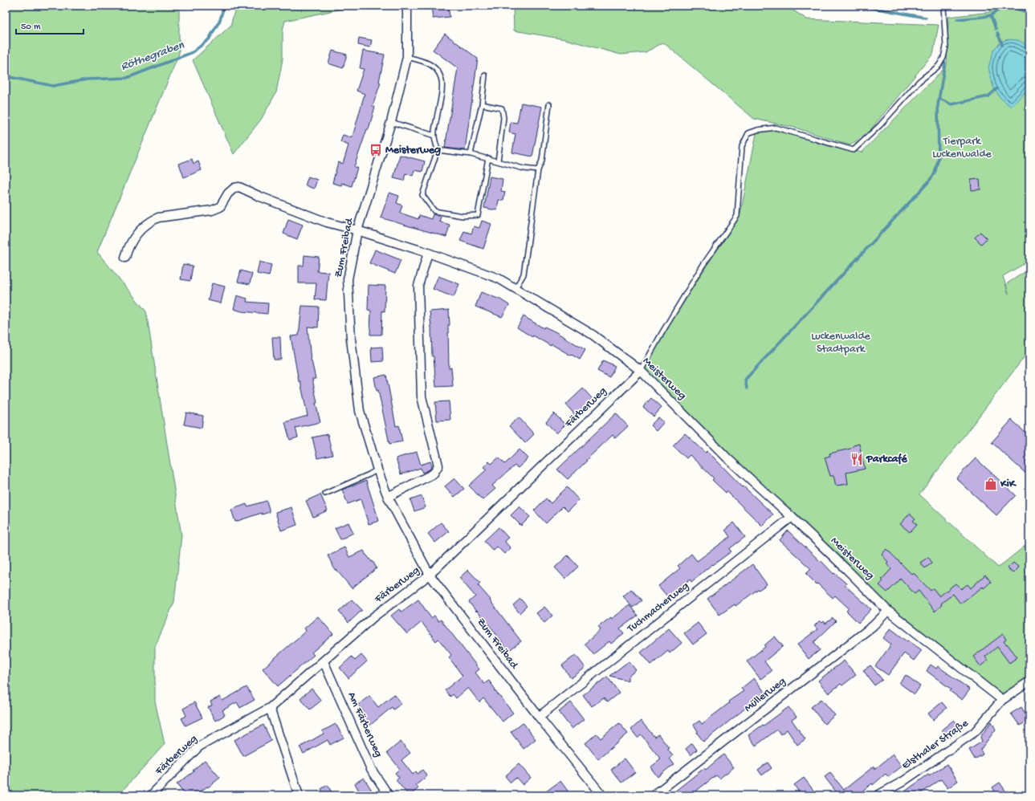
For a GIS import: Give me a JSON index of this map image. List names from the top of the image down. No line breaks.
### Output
{"streets":{"street":["Zum Freibad","Meisterweg","Färberweg","Tuchmacherweg","Müllerweg","Am Färberweg","Elsthaler Straße"]},"crossings":[["Zum Freibad","Meisterweg"],["Zum Freibad","Färberweg"],["Zum Freibad","Tuchmacherweg"],["Meisterweg","Färberweg"],["Meisterweg","Tuchmacherweg"],["Meisterweg","Müllerweg"],["Meisterweg","Elsthaler Straße"],["Färberweg","Am Färberweg"]],"water":["Röthegraben"],"parks":["Tierpark Luckenwalde","Luckenwalde Stadtpark"],"places":{"bus stop":["Meisterweg"],"restaurant":["Parkcafé"],"shop":["KiK"]},"scale_bar":"50 m"}
